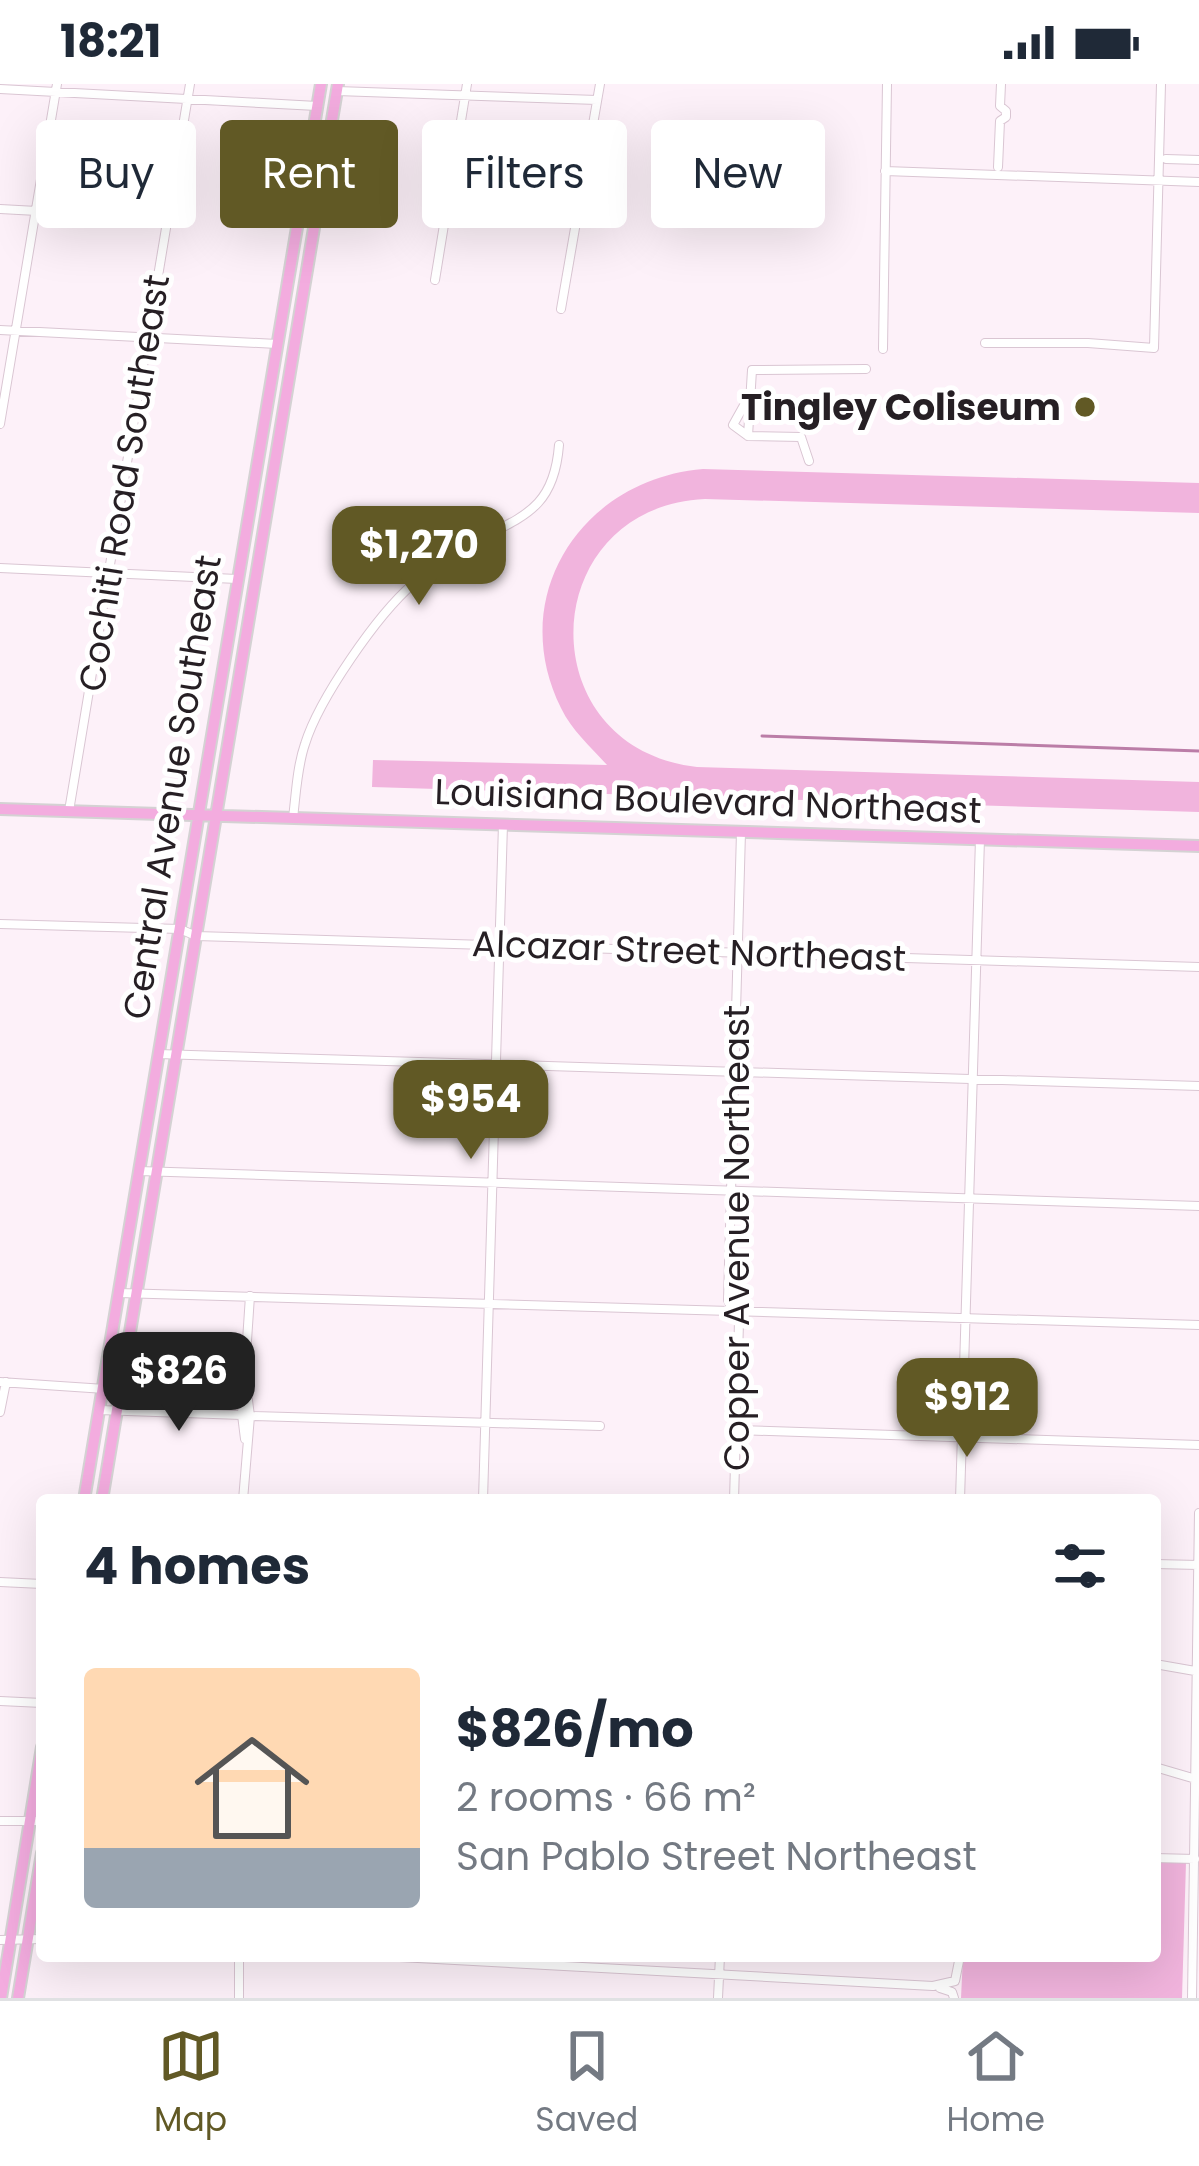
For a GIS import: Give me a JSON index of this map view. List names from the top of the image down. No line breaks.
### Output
{"streets":{"main road":["Central Avenue Southeast","Louisiana Boulevard Northeast"],"street":["Cochiti Road Southeast","Alcazar Street Northeast","Copper Avenue Northeast"]},"crossings":[["Cochiti Road Southeast","Louisiana Boulevard Northeast"],["Central Avenue Southeast","Louisiana Boulevard Northeast"],["Central Avenue Southeast","Alcazar Street Northeast"],["Louisiana Boulevard Northeast","Copper Avenue Northeast"],["Alcazar Street Northeast","Copper Avenue Northeast"]],"places":["Tingley Coliseum"],"page":{"status":"18:21","chip":["Buy","Rent","Filters","New"],"price":["$1,270","$954","$826","$912"],"heading":"4 homes","list":[{"name":"$826/mo","note":"2 rooms · 66 m² · San Pablo Street Northeast"}],"tabs":["Map","Saved","Home"]}}
